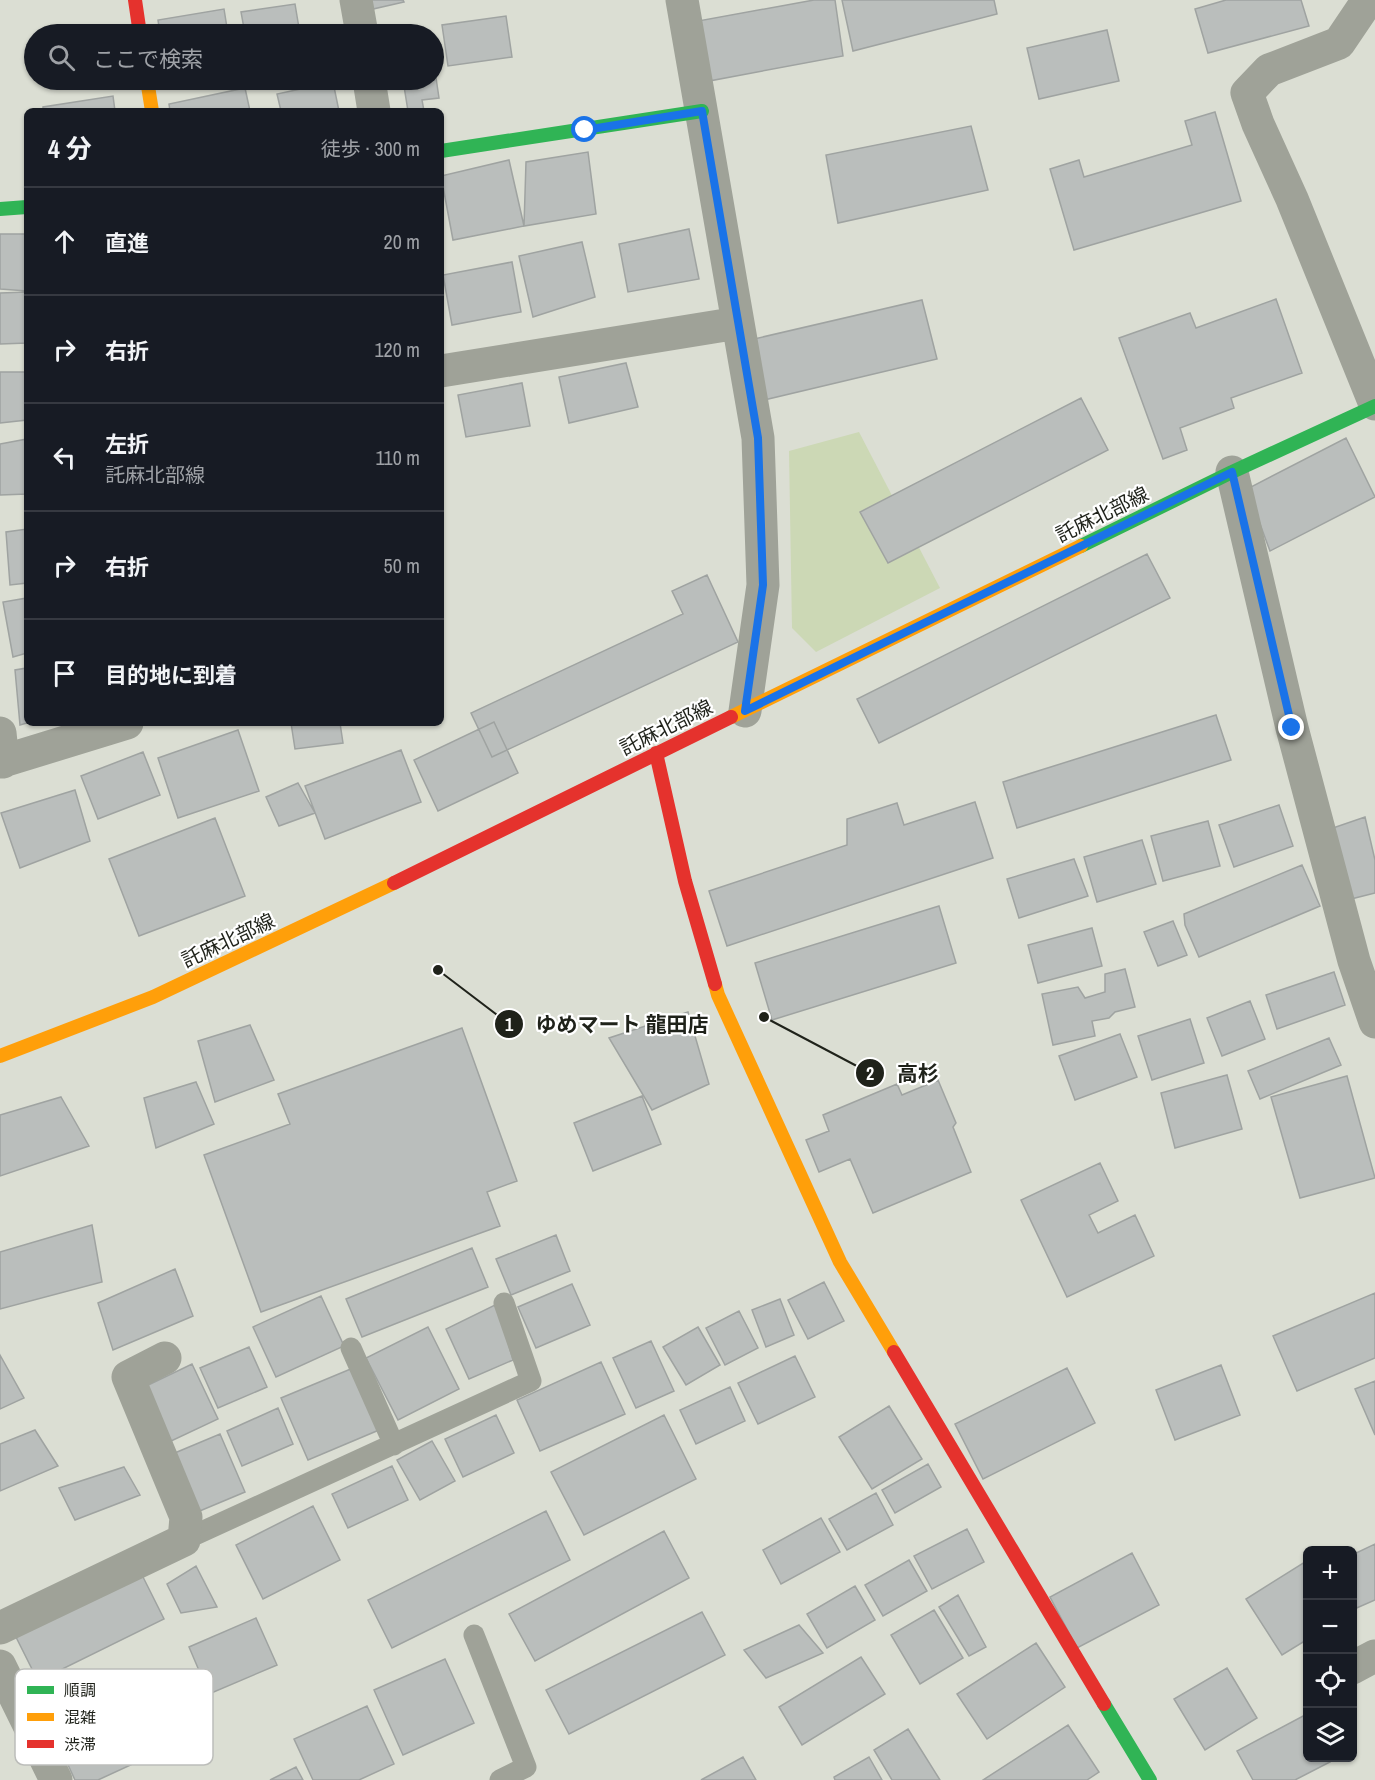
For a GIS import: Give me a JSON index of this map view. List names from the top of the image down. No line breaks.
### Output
{"streets":{"main road":["託麻北部線"]},"places":["ゆめマート 龍田店","高杉"],"legend":["順調","混雑","渋滞"],"page":{"search":"ここで検索","heading":["4 分","徒歩 · 300 m"],"list":[["直進","20 m"],["右折","120 m"],["左折","託麻北部線","110 m"],["右折","50 m"],"目的地に到着"],"map_buttons":["+","−"]}}
